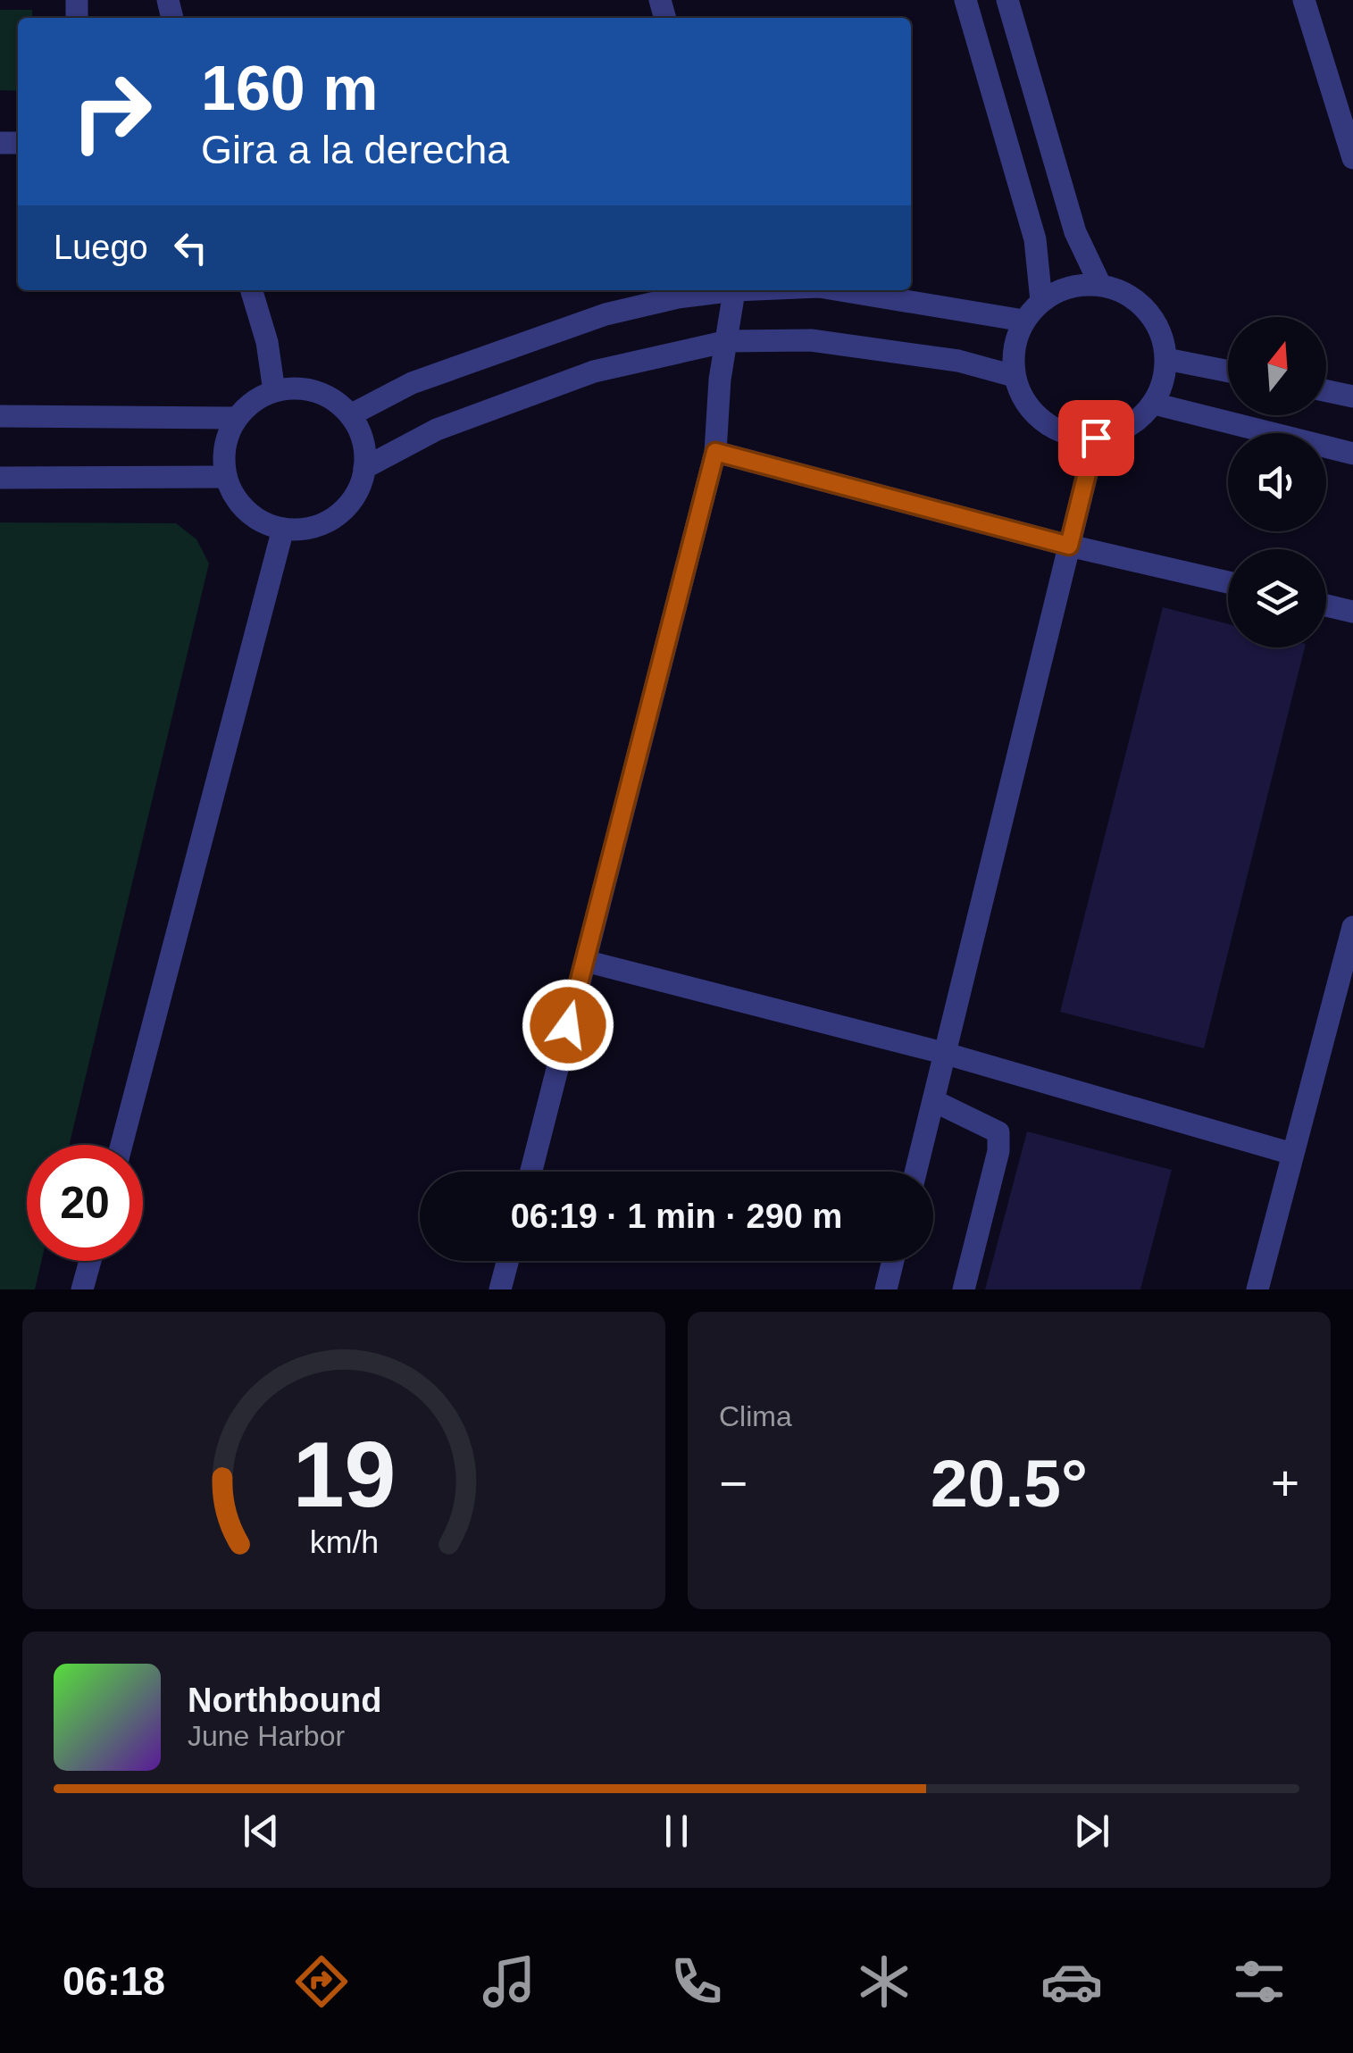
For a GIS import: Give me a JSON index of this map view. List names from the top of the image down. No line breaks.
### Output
{"north":"top","page":{"turn":["160 m","Gira a la derecha"],"then":"Luego","limit":"20","trip":"06:19 · 1 min · 290 m","tile":"Clima","heat":["−","20.5°","+"],"song":["Northbound","June Harbor"],"tabs":"06:18","gauge":["19","km/h"]}}
